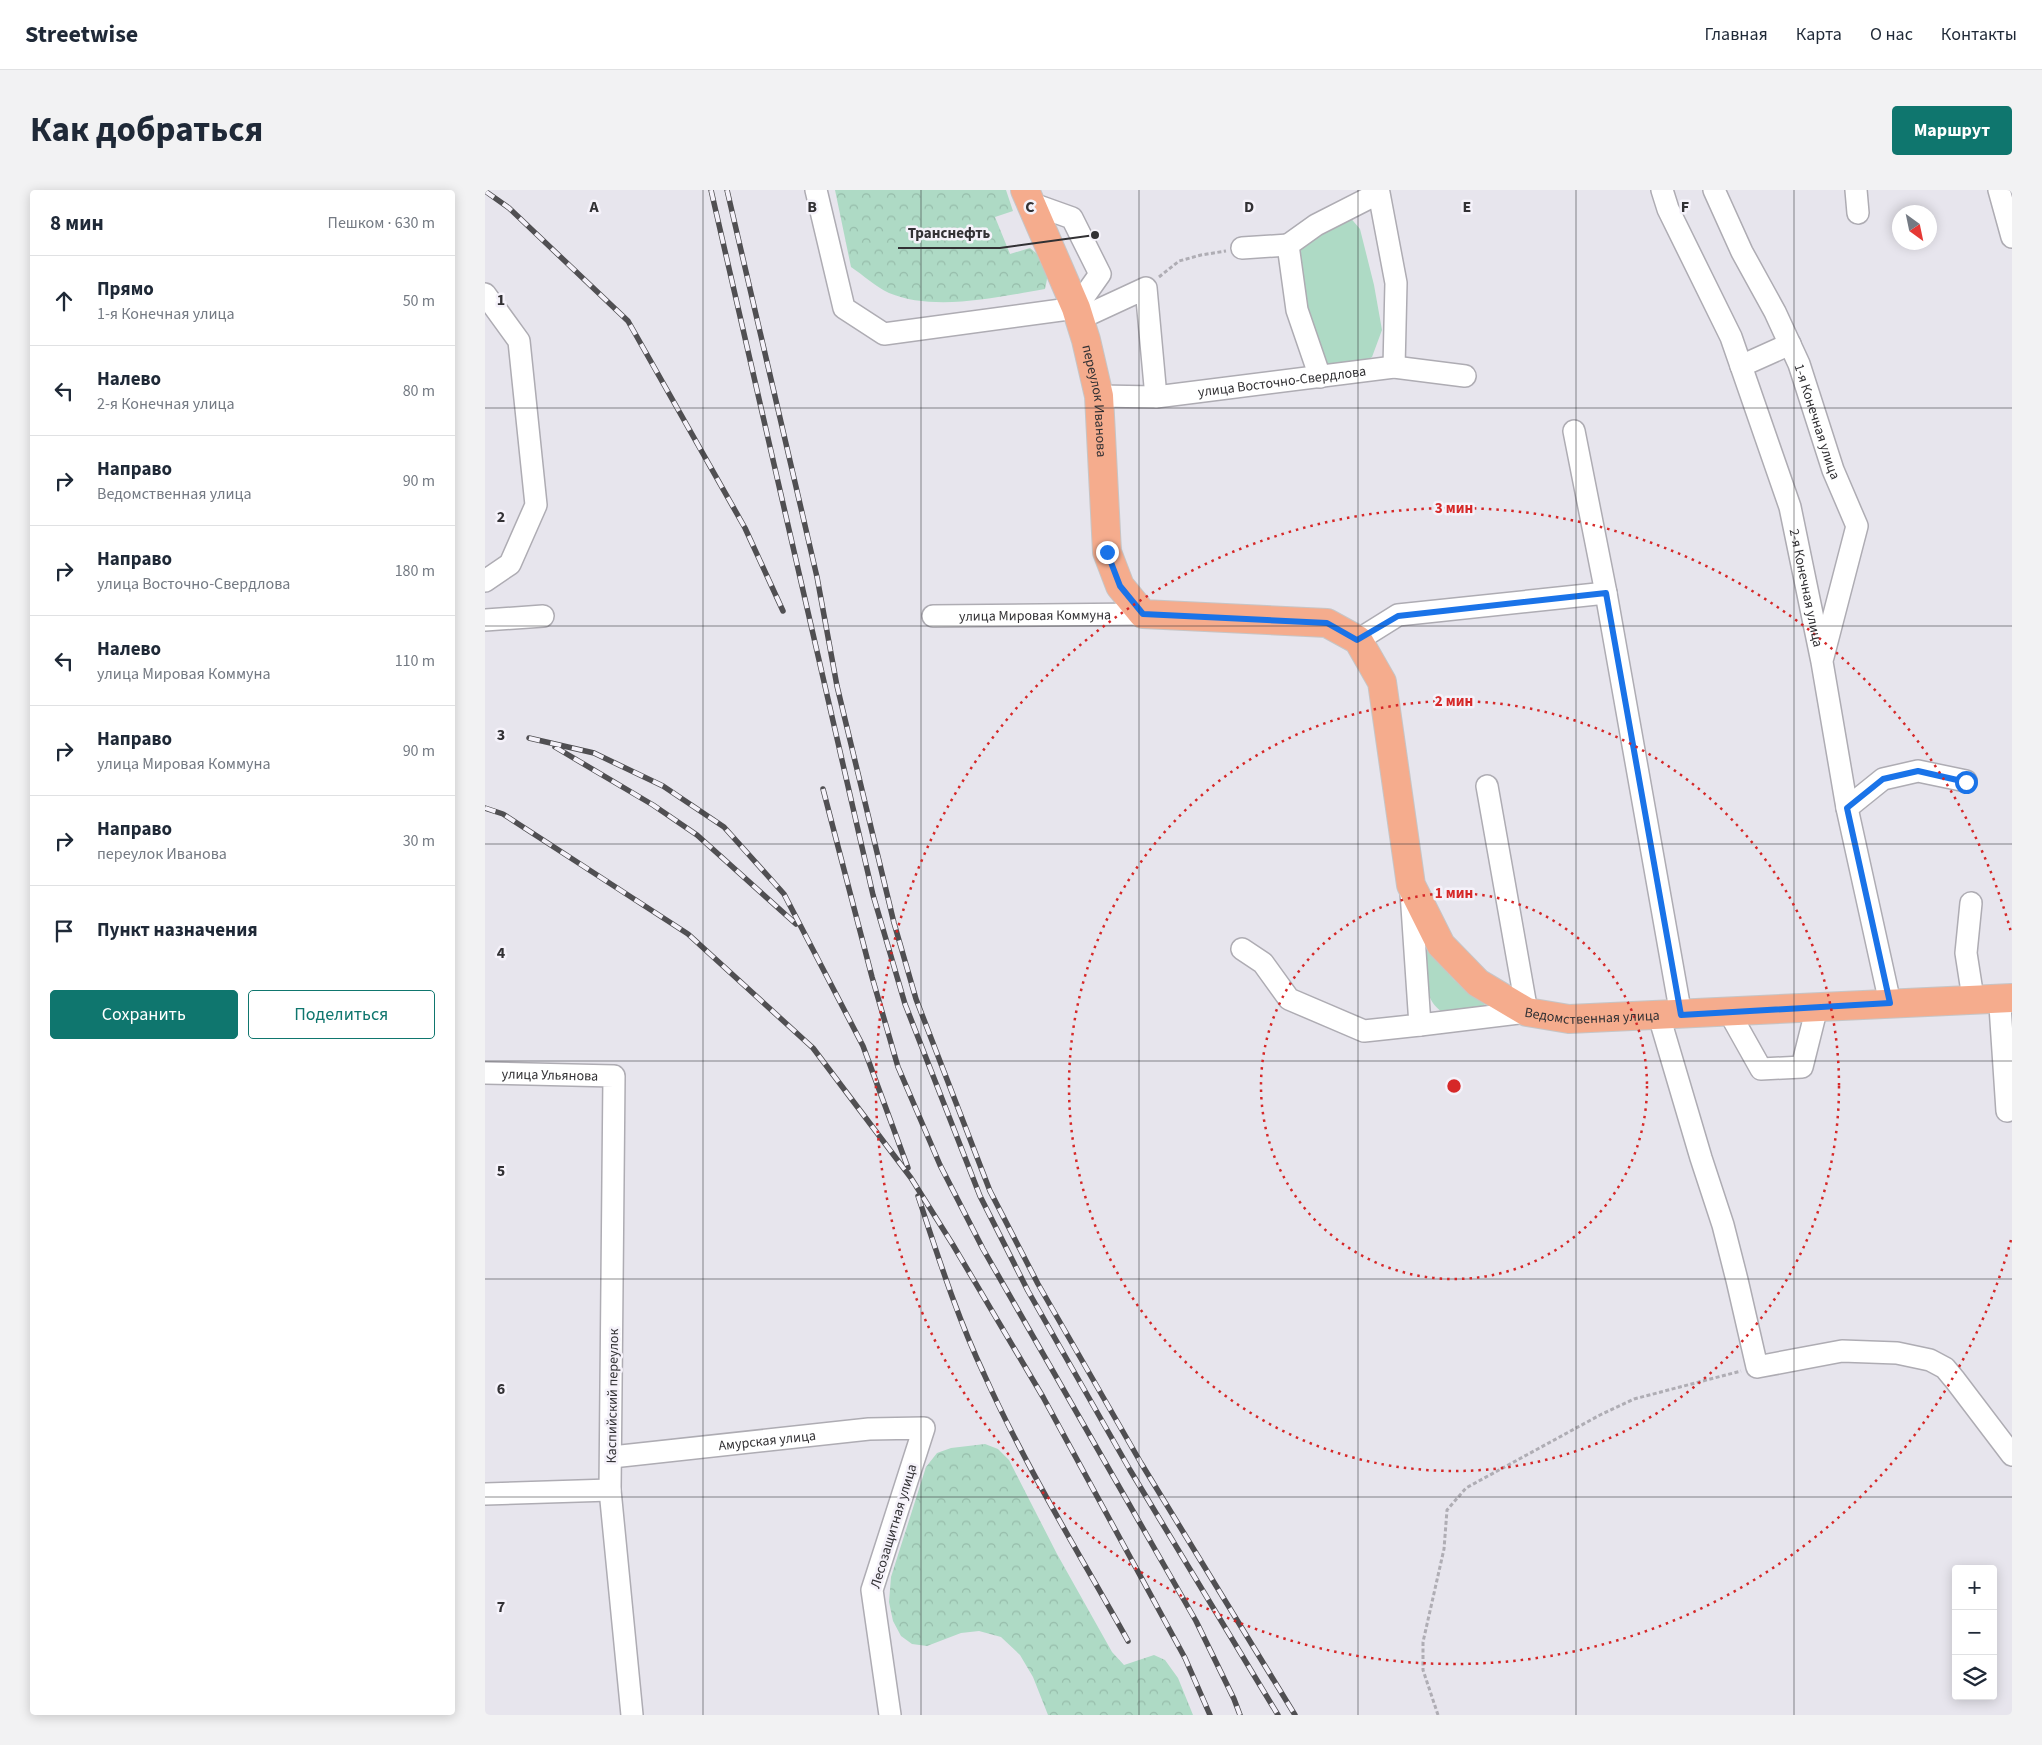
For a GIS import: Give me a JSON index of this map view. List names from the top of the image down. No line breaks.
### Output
{"streets":{"main road":["переулок Иванова","улица Мировая Коммуна","Ведомственная улица"],"street":["улица Восточно-Свердлова","1-я Конечная улица","2-я Конечная улица","улица Ульянова","Каспийский переулок","Амурская улица","Лесозащитная улица"]},"crossings":[["улица Восточно-Свердлова","переулок Иванова"],["переулок Иванова","улица Мировая Коммуна"],["1-я Конечная улица","2-я Конечная улица"],["2-я Конечная улица","Ведомственная улица"],["улица Мировая Коммуна","Ведомственная улица"],["улица Ульянова","Каспийский переулок"],["Каспийский переулок","Амурская улица"],["Амурская улица","Лесозащитная улица"]],"places":["Транснефть"],"north":"bottom right","page":{"header":"Streetwise","nav":["Главная","Карта","О нас","Контакты"],"title":"Как добраться","buttons":["Маршрут",["Сохранить","Поделиться"]],"heading":["8 мин","Пешком · 630 m"],"list":[["Прямо","1-я Конечная улица","50 m"],["Налево","2-я Конечная улица","80 m"],["Направо","Ведомственная улица","90 m"],["Направо","улица Восточно-Свердлова","180 m"],["Налево","улица Мировая Коммуна","110 m"],["Направо","улица Мировая Коммуна","90 m"],["Направо","переулок Иванова","30 m"],"Пункт назначения"],"map_buttons":["+","−"]},"grid":{"columns":["A","B","C","D","E","F"],"rows":["1","2","3","4","5","6","7"]},"rings":["3 мин","2 мин","1 мин"]}
